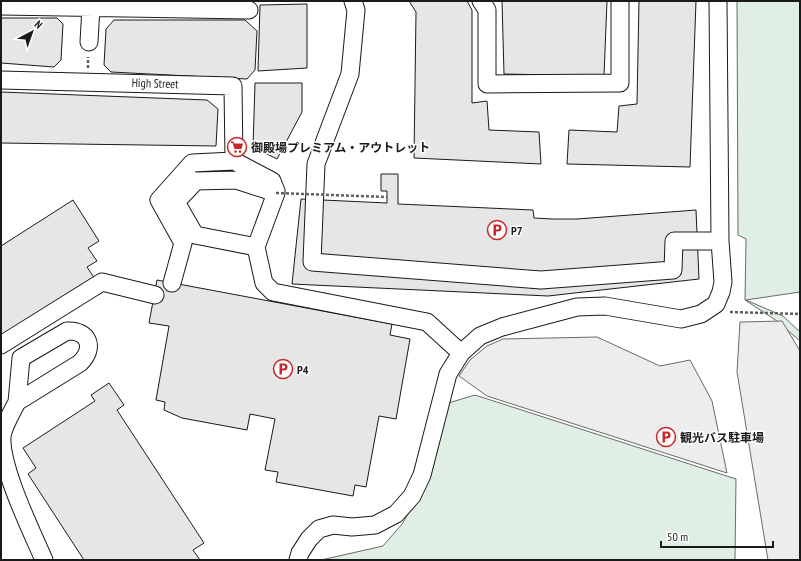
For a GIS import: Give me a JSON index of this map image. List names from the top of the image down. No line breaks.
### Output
{"streets":{"street":["High Street"]},"places":{"supermarket":["御殿場プレミアム・アウトレット"],"parking":["P7","P4","観光バス駐車場"]},"scale_bar":"50 m","north":"top right"}
